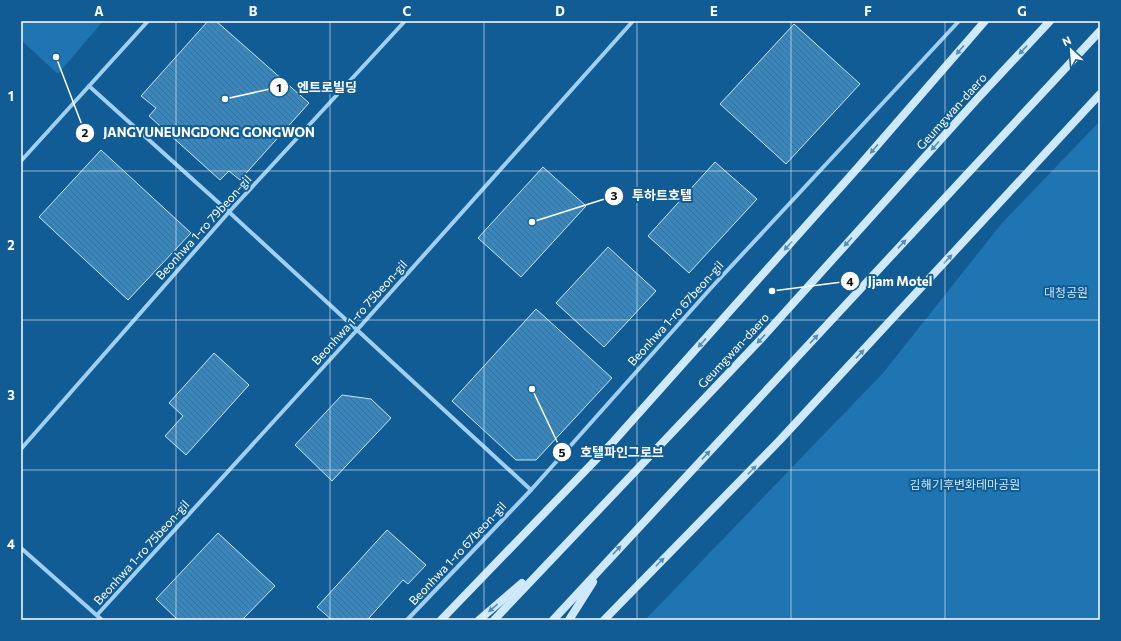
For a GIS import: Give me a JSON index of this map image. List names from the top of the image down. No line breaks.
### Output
{"streets":{"main road":["Geumgwan-daero"],"street":["Beonhwa 1-ro 79beon-gil","Beonhwa 1-ro 75beon-gil","Beonhwa 1-ro 67beon-gil"]},"parks":["대청공원","김해기후변화테마공원"],"places":["JANGYUNEUNGDONG GONGWON","엔트로빌딩","투하트호텔","Jjam Motel","호텔파인그로브"],"north":"top left","grid":{"columns":["A","B","C","D","E","F","G"],"rows":["1","2","3","4"]}}
